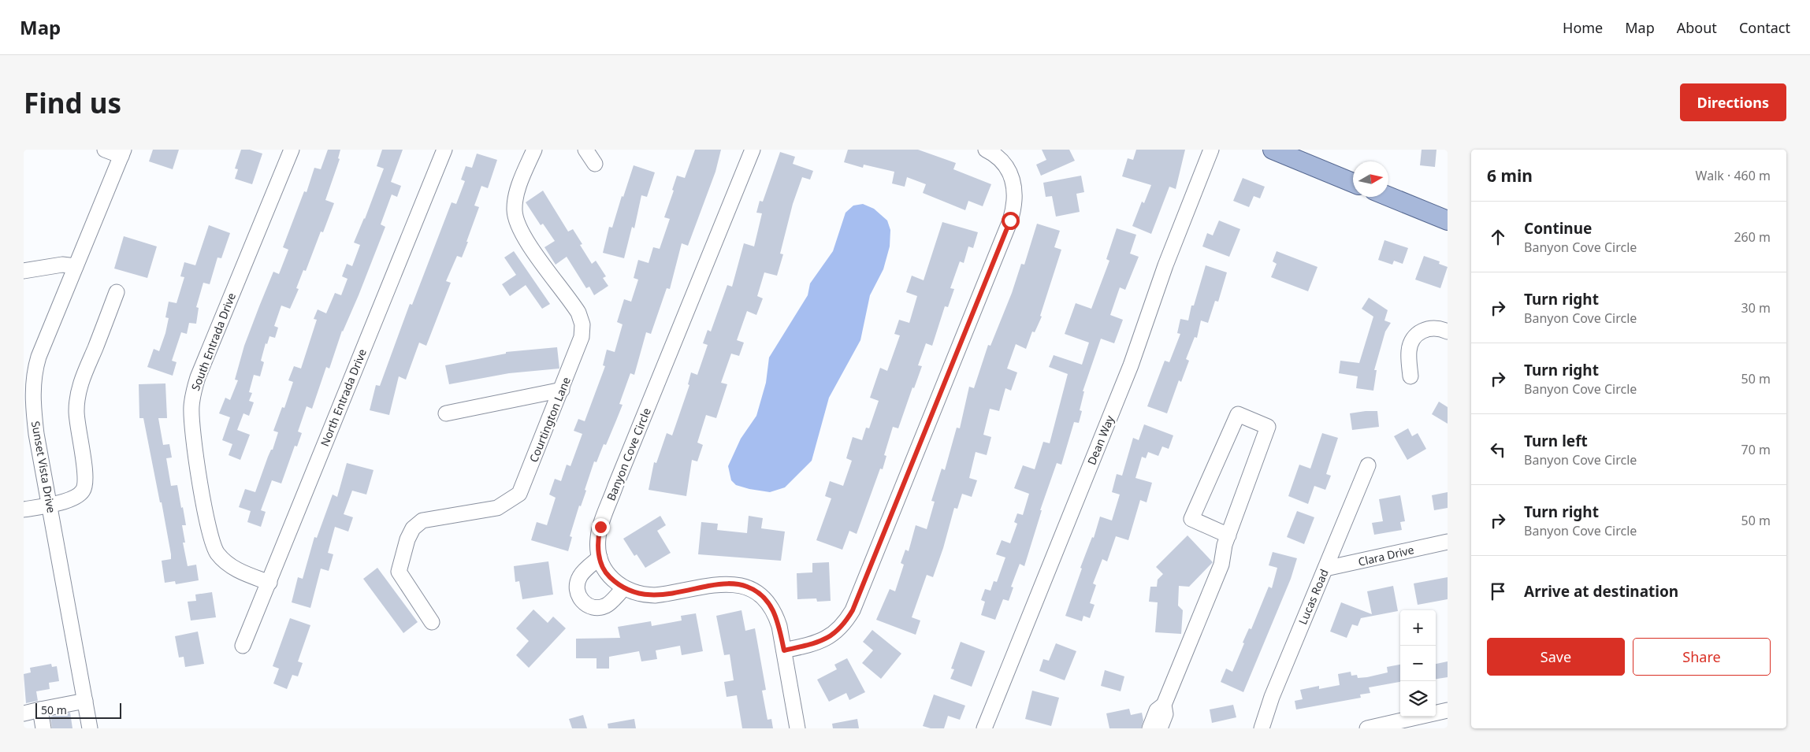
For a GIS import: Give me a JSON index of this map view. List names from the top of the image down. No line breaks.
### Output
{"streets":{"street":["South Entrada Drive","North Entrada Drive","Courtington Lane","Dean Way","Banyon Cove Circle","Sunset Vista Drive","Clara Drive","Lucas Road"]},"crossings":[["South Entrada Drive","North Entrada Drive"],["Clara Drive","Lucas Road"]],"scale_bar":"50 m","north":"right","page":{"header":"Map","nav":["Home","Map","About","Contact"],"buttons":["Directions",["Save","Share"]],"title":"Find us","heading":["6 min","Walk · 460 m"],"list":[["Continue","Banyon Cove Circle","260 m"],["Turn right","Banyon Cove Circle","30 m"],["Turn right","Banyon Cove Circle","50 m"],["Turn left","Banyon Cove Circle","70 m"],["Turn right","Banyon Cove Circle","50 m"],"Arrive at destination"],"map_buttons":["+","−"],"scale":"50 m"}}
